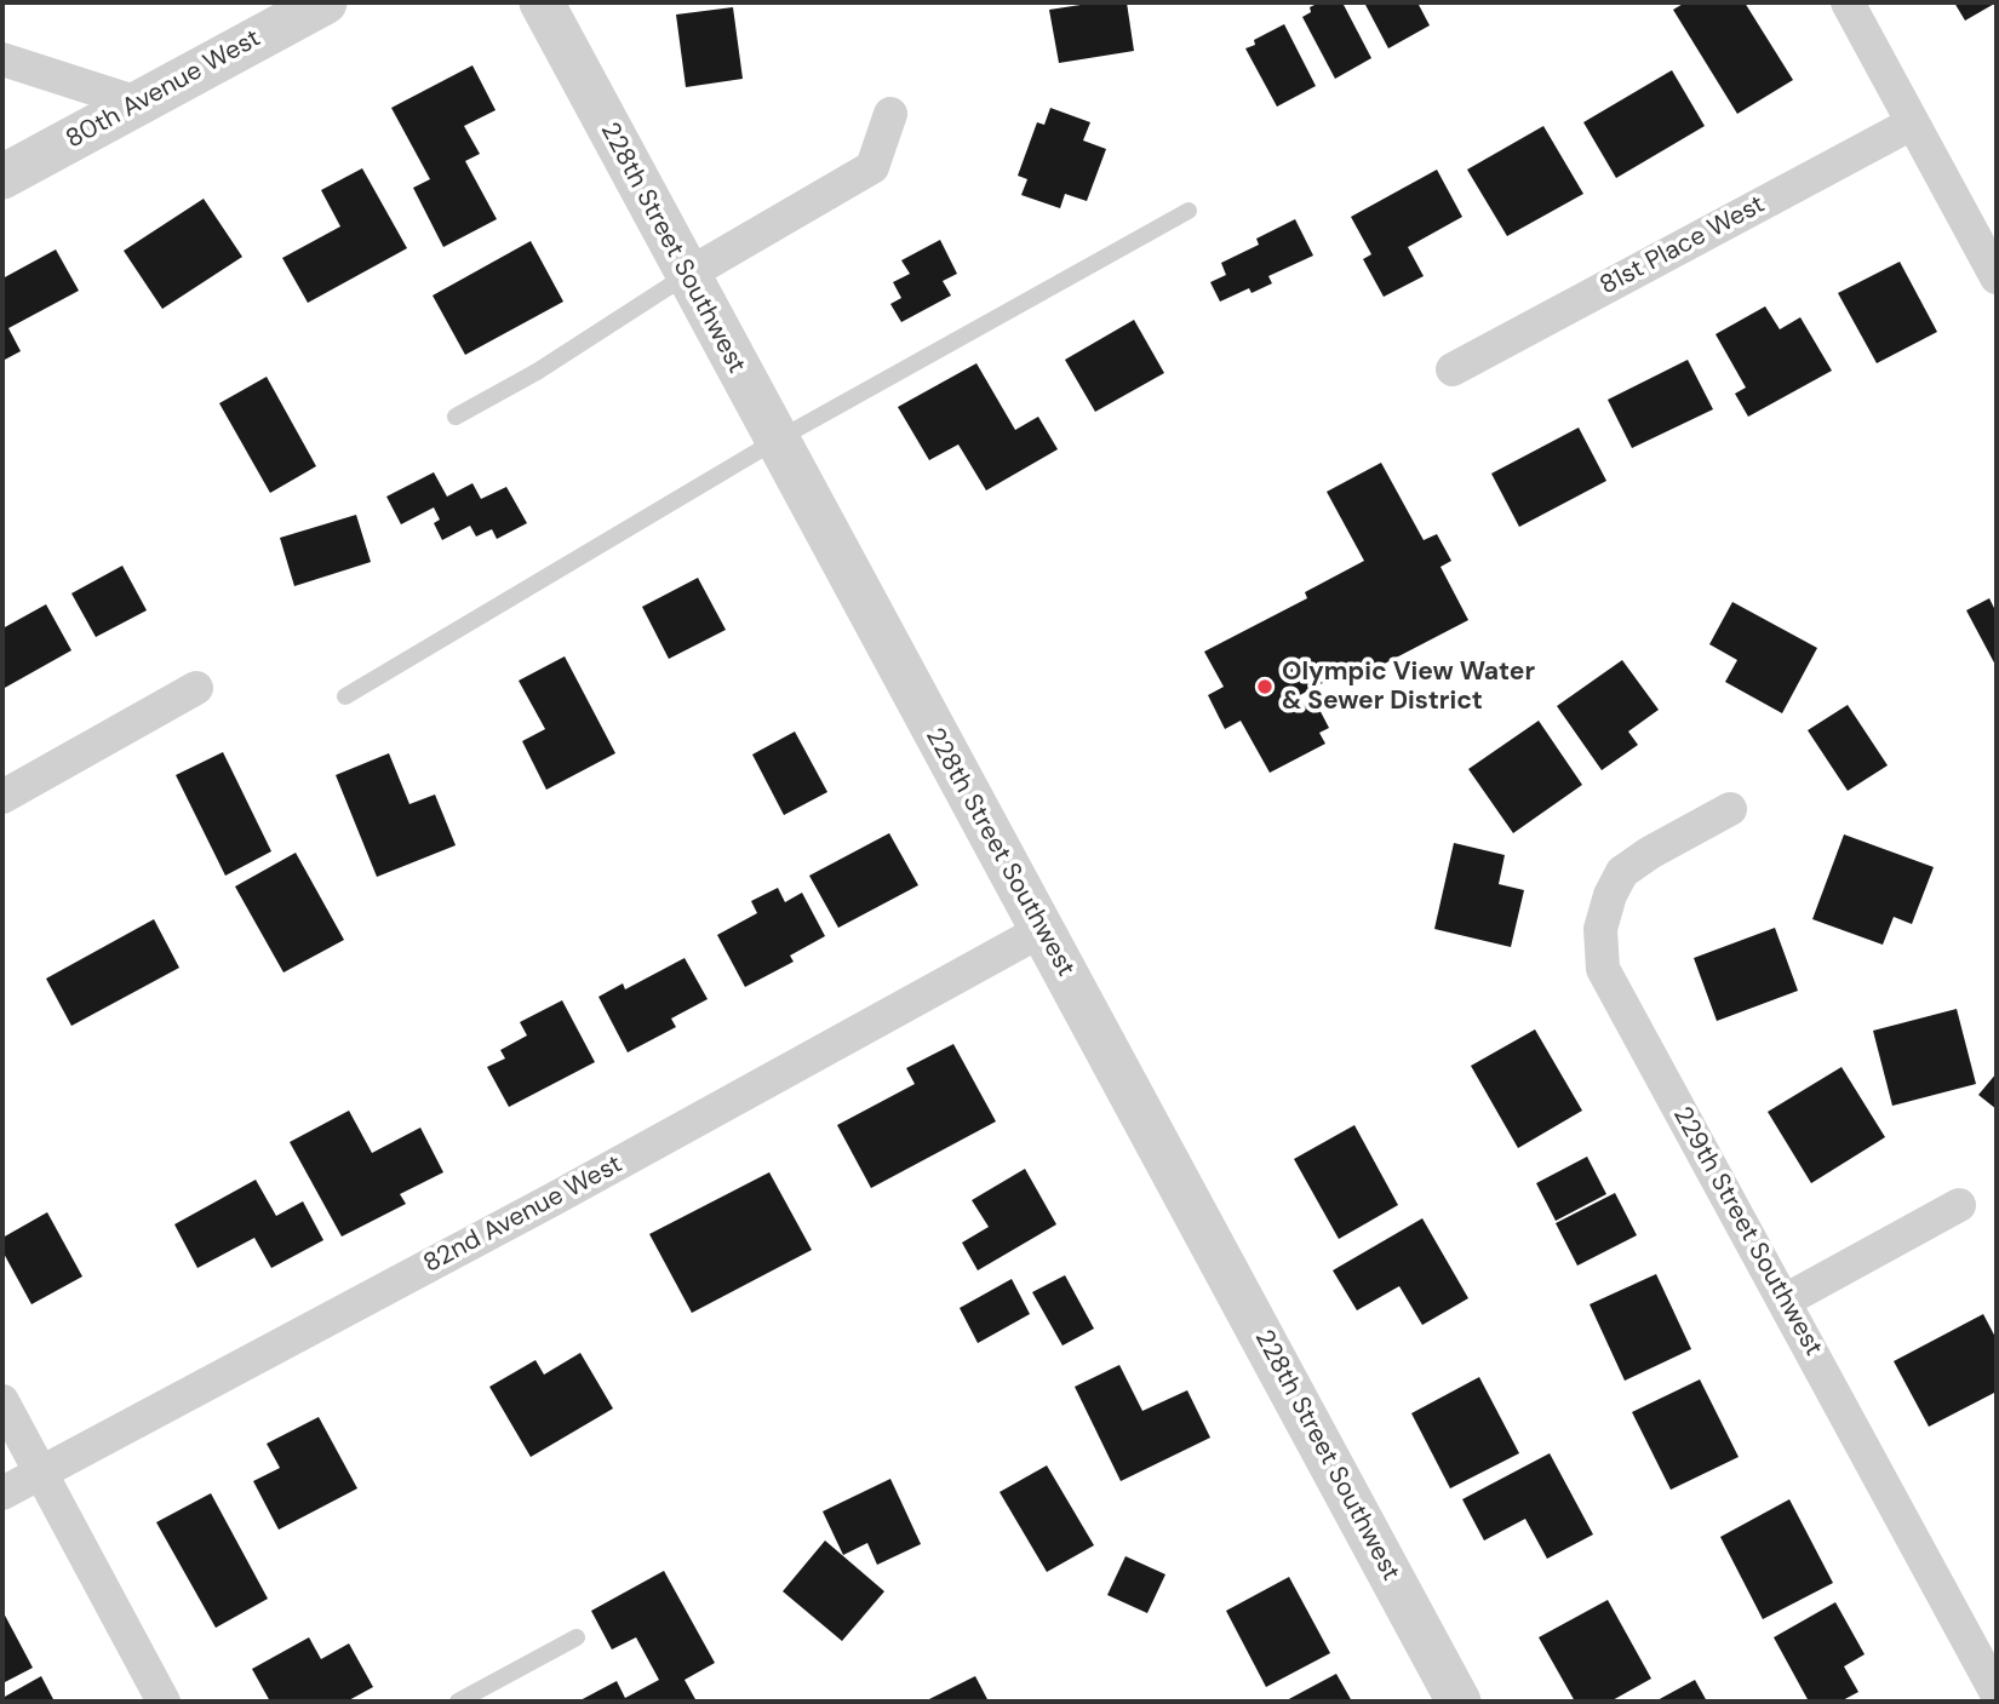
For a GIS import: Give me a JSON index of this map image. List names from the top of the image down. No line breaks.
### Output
{"streets":{"street":["80th Avenue West","81st Place West","228th Street Southwest","82nd Avenue West","229th Street Southwest"]},"crossings":[["228th Street Southwest","82nd Avenue West"]],"places":["Olympic View Water & Sewer District"]}
